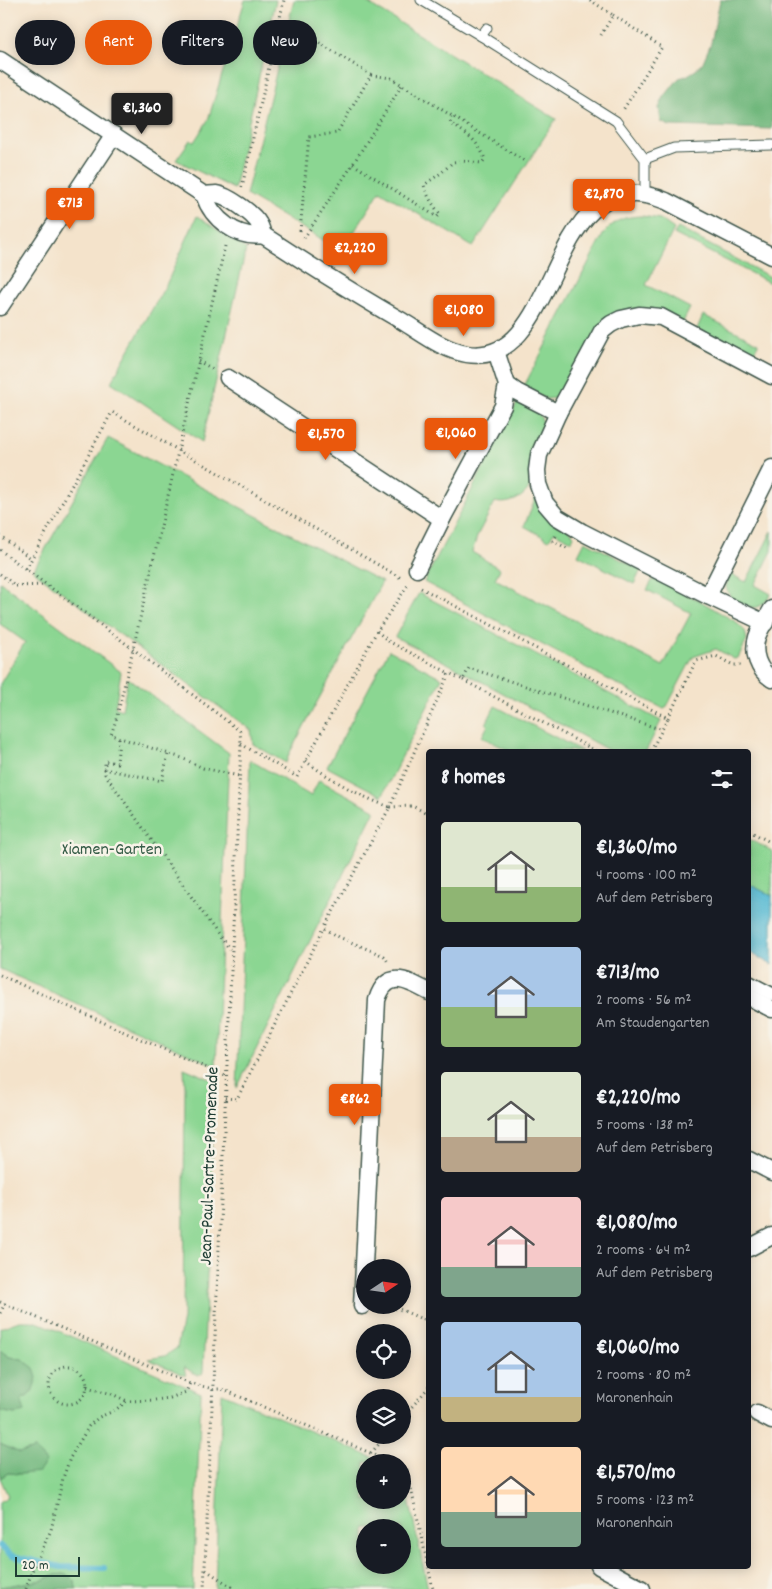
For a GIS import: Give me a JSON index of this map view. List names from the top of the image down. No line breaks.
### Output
{"streets":{"path":["Jean-Paul-Sartre-Promenade"]},"parks":["Xiamen-Garten"],"scale_bar":"20 m","north":"right","page":{"chip":["Buy","Rent","Filters","New"],"price":["€1,360","€2,870","€713","€2,220","€1,080","€1,060","€1,570","€862"],"heading":"8 homes","list":[{"name":"€1,360/mo","note":"4 rooms · 100 m² · Auf dem Petrisberg"},{"name":"€713/mo","note":"2 rooms · 56 m² · Am Staudengarten"},{"name":"€2,220/mo","note":"5 rooms · 138 m² · Auf dem Petrisberg"},{"name":"€1,080/mo","note":"2 rooms · 64 m² · Auf dem Petrisberg"},{"name":"€1,060/mo","note":"2 rooms · 80 m² · Maronenhain"},{"name":"€1,570/mo","note":"5 rooms · 123 m² · Maronenhain"}],"map_buttons":["+","−"],"scale":"20 m"}}
